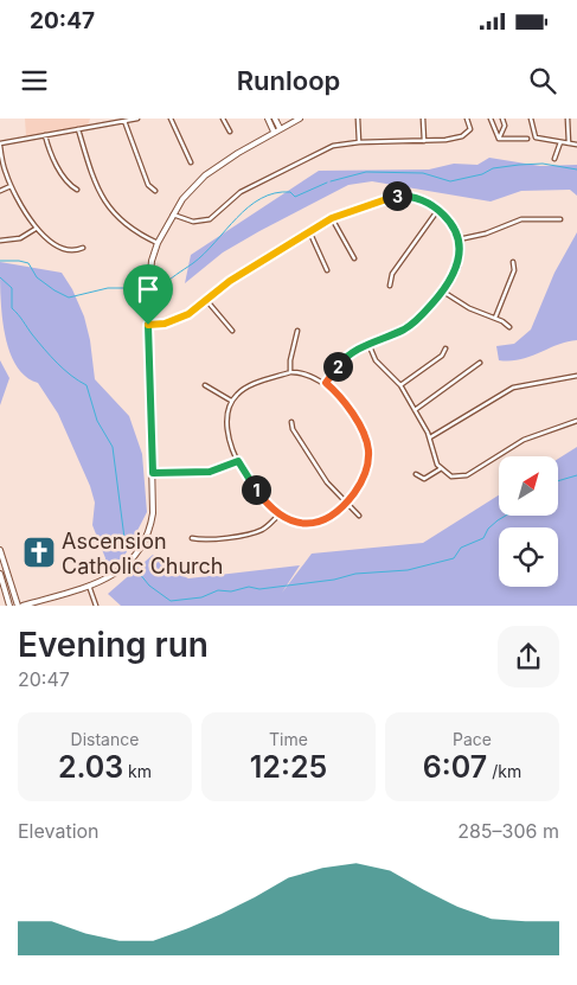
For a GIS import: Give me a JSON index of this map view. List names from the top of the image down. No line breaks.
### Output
{"places":{"church":["Ascension Catholic Church"]},"north":"top right","page":{"status":"20:47","header":"Runloop","pins":["3","2","1"],"heading":["Evening run","20:47"],"stats":[["Distance","2.03 km"],["Time","12:25"],["Pace","6:07 /km"]],"chart":["Elevation","285–306 m"]}}
